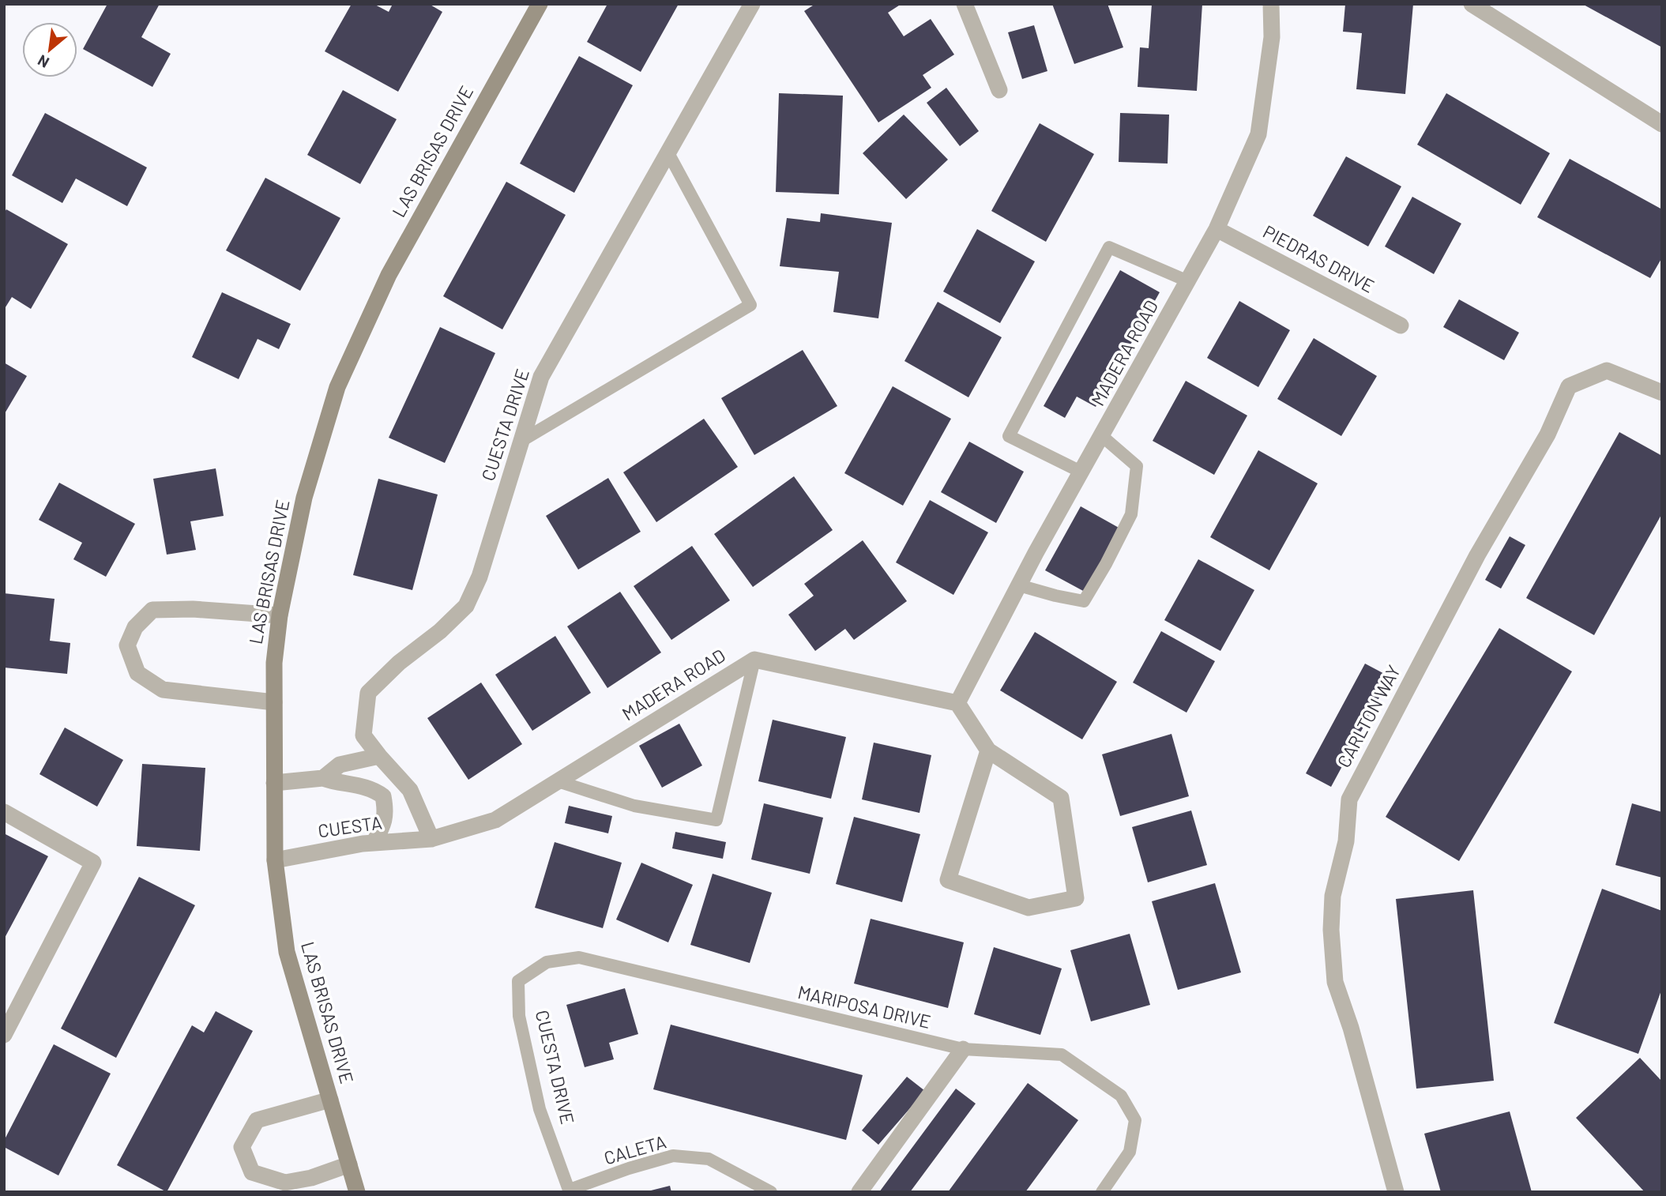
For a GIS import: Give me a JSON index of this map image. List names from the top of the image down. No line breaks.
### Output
{"streets":{"street":["LAS BRISAS DRIVE","PIEDRAS DRIVE","MADERA ROAD","CUESTA DRIVE","CARLTON WAY","CUESTA"],"lane":["MARIPOSA DRIVE","CALETA"]},"crossings":[["LAS BRISAS DRIVE","CUESTA"],["PIEDRAS DRIVE","MADERA ROAD"],["MADERA ROAD","CUESTA DRIVE"],["MADERA ROAD","CUESTA"],["CUESTA DRIVE","CUESTA"],["CUESTA DRIVE","MARIPOSA DRIVE"],["CUESTA DRIVE","CALETA"]],"north":"bottom left"}
